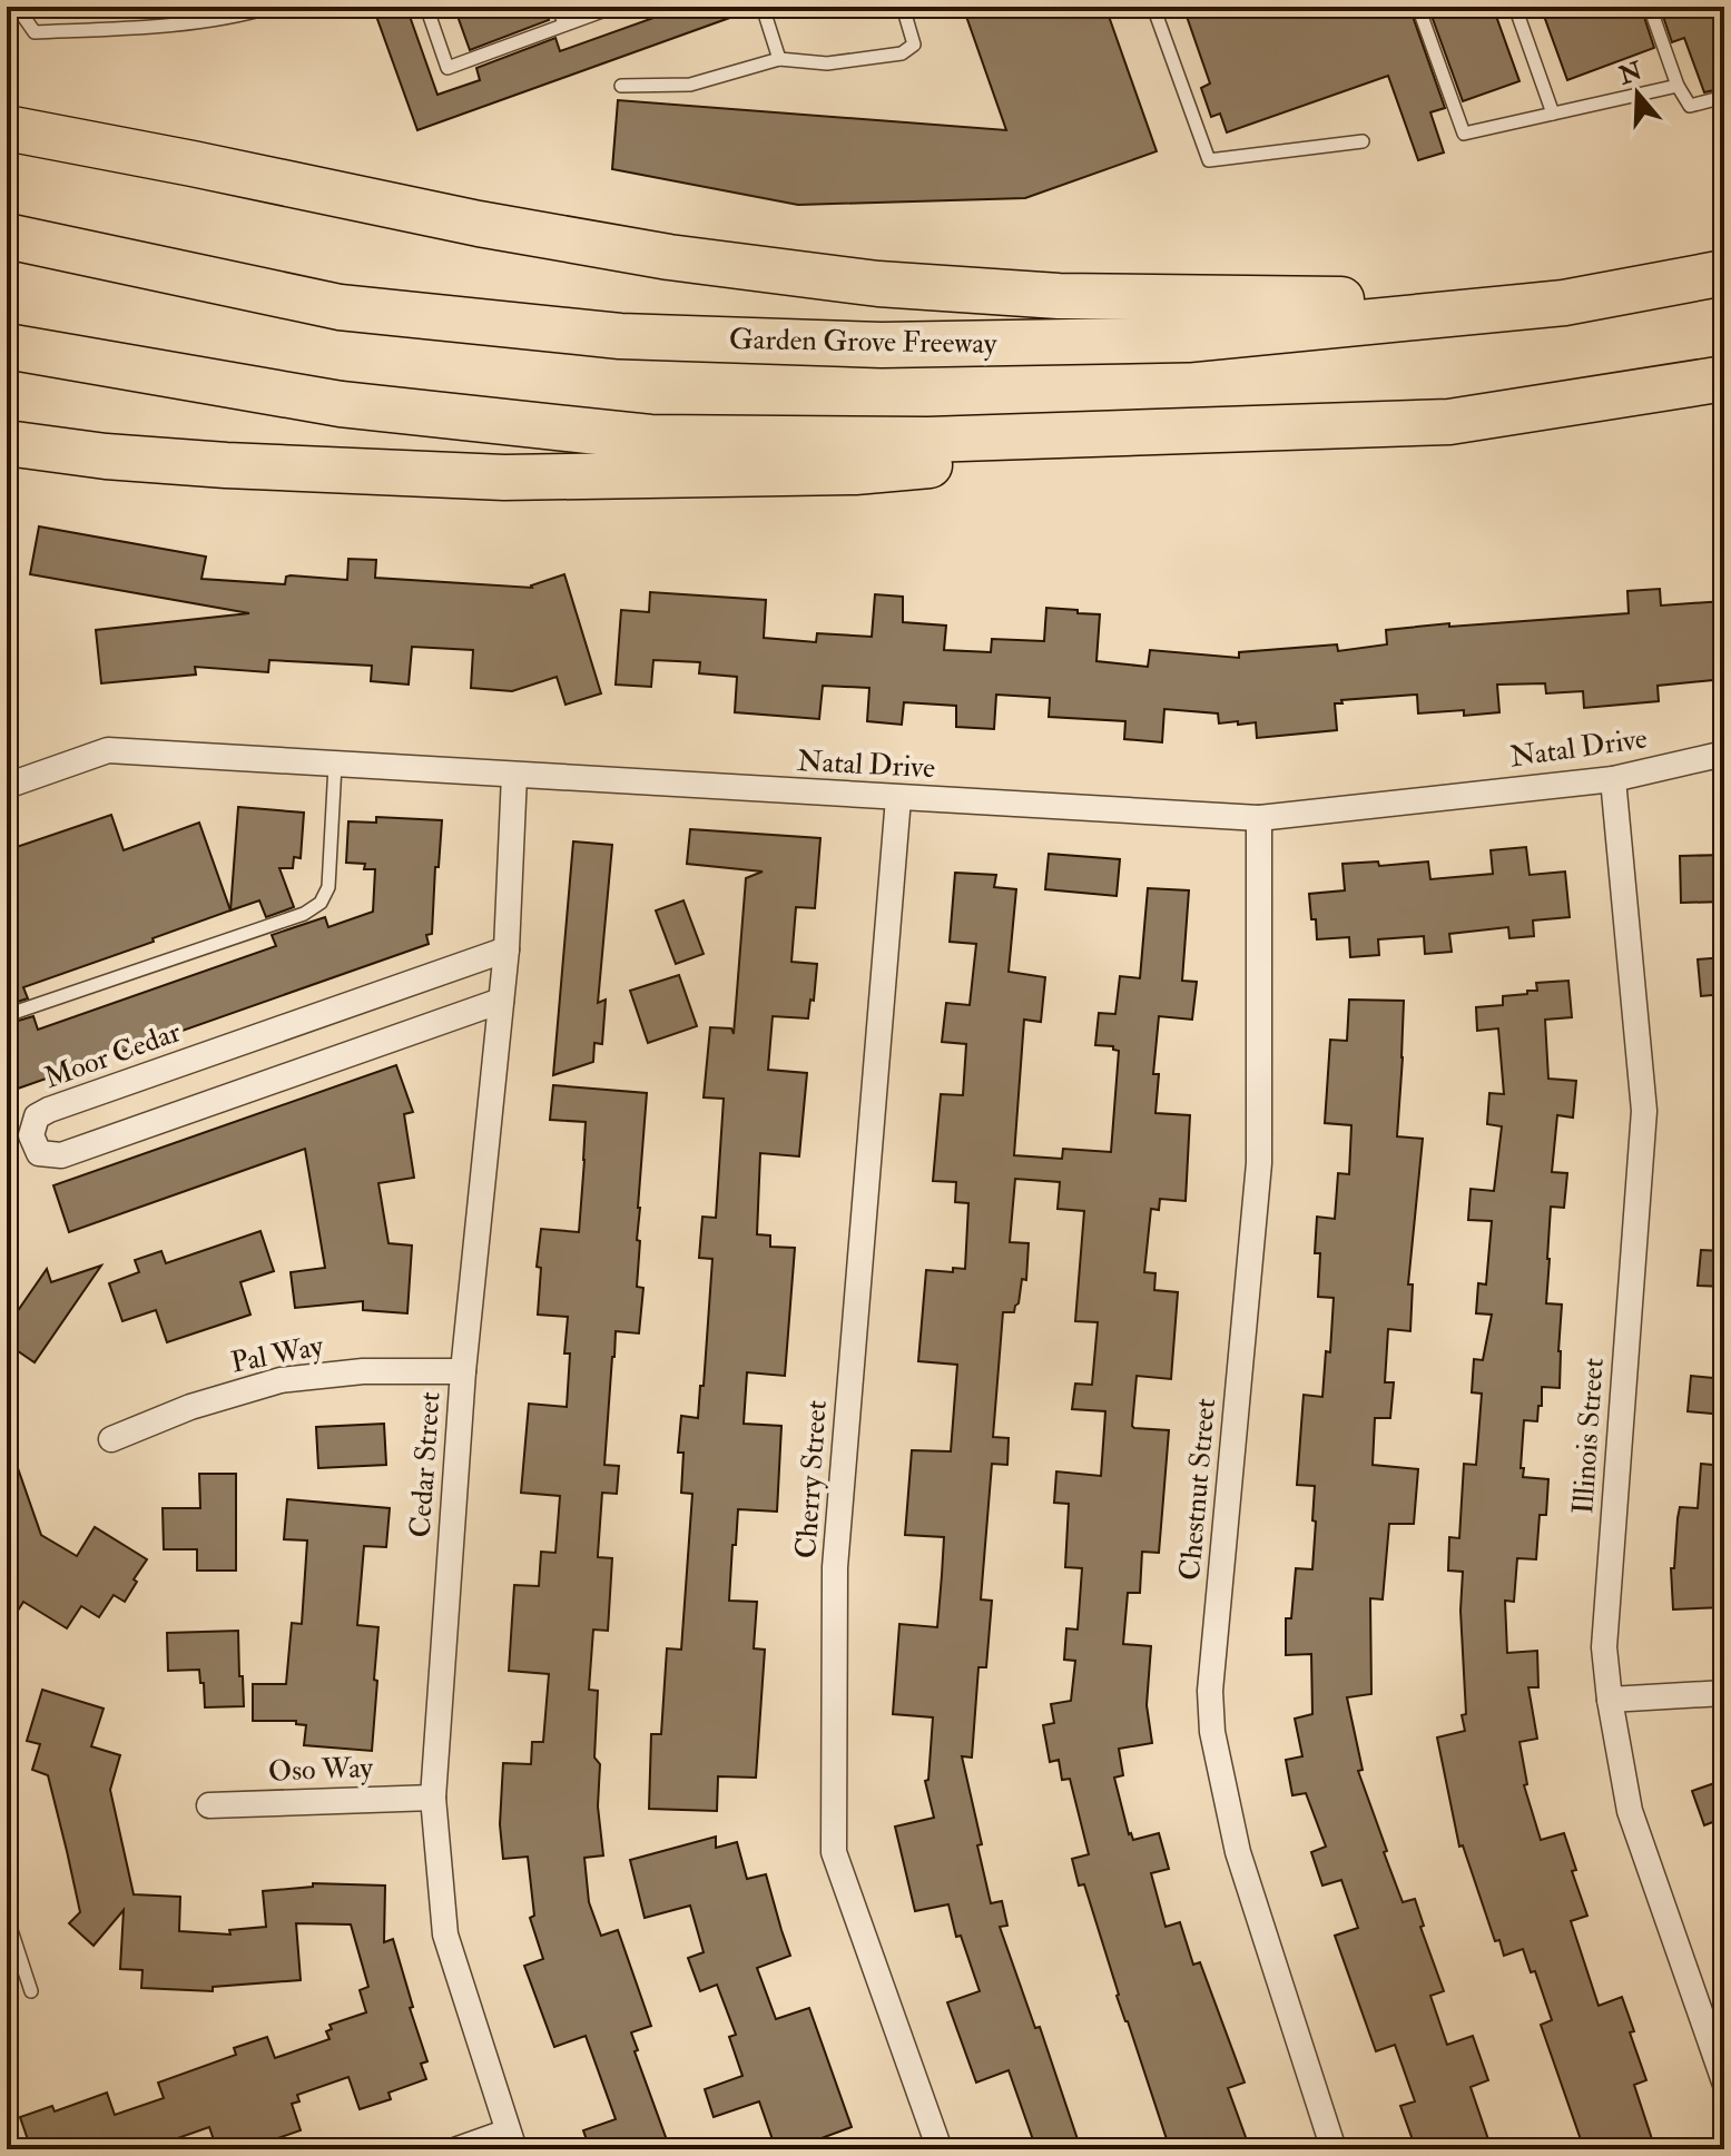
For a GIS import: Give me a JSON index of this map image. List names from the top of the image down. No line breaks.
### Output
{"streets":{"highway":["Garden Grove Freeway"],"street":["Natal Drive","Moor Cedar","Pal Way","Illinois Street","Cedar Street","Cherry Street","Chestnut Street","Oso Way"]},"crossings":[["Natal Drive","Illinois Street"],["Natal Drive","Cedar Street"],["Natal Drive","Cherry Street"],["Natal Drive","Chestnut Street"],["Moor Cedar","Cedar Street"],["Pal Way","Cedar Street"],["Cedar Street","Oso Way"]],"north":"top"}
